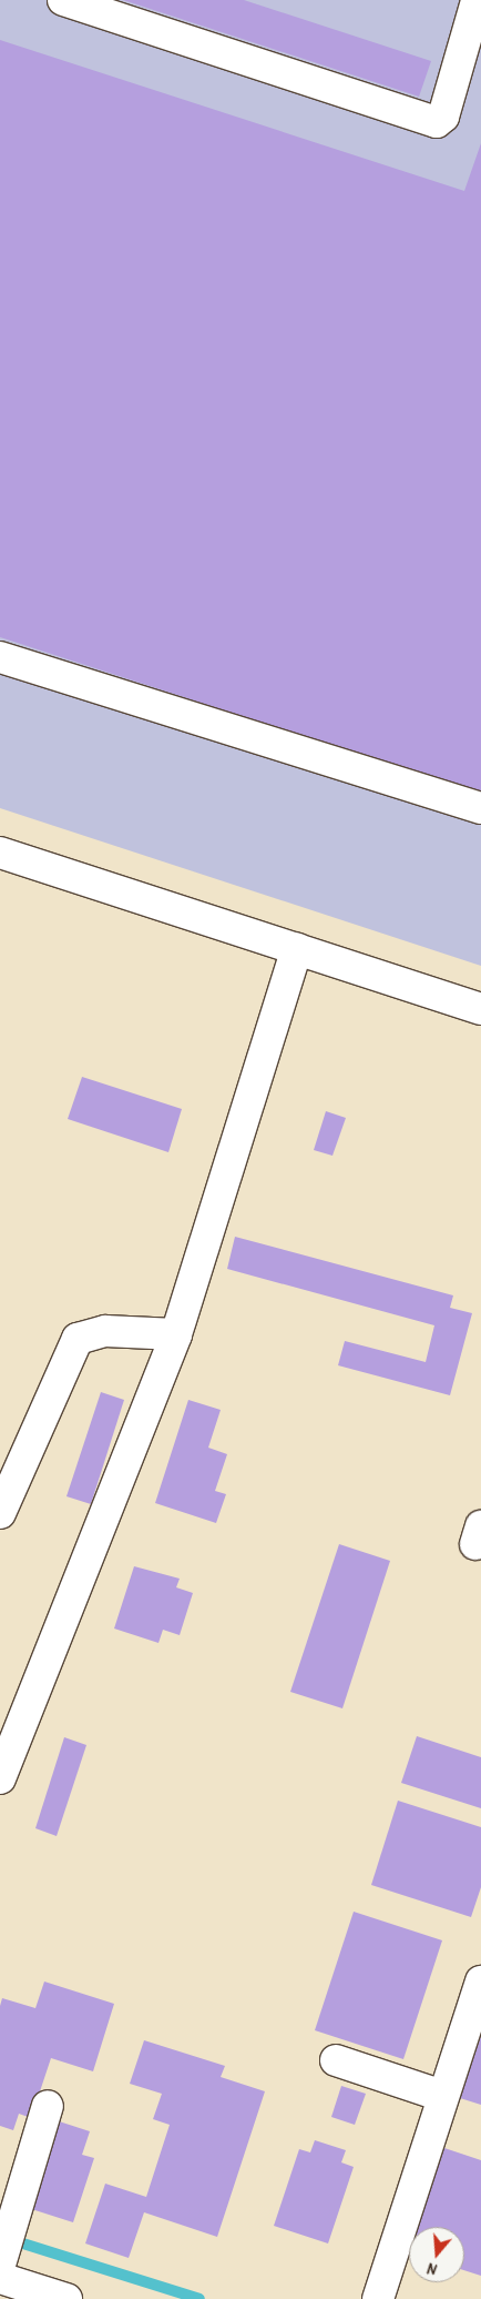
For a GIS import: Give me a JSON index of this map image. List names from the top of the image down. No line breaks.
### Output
{"north":"bottom"}
